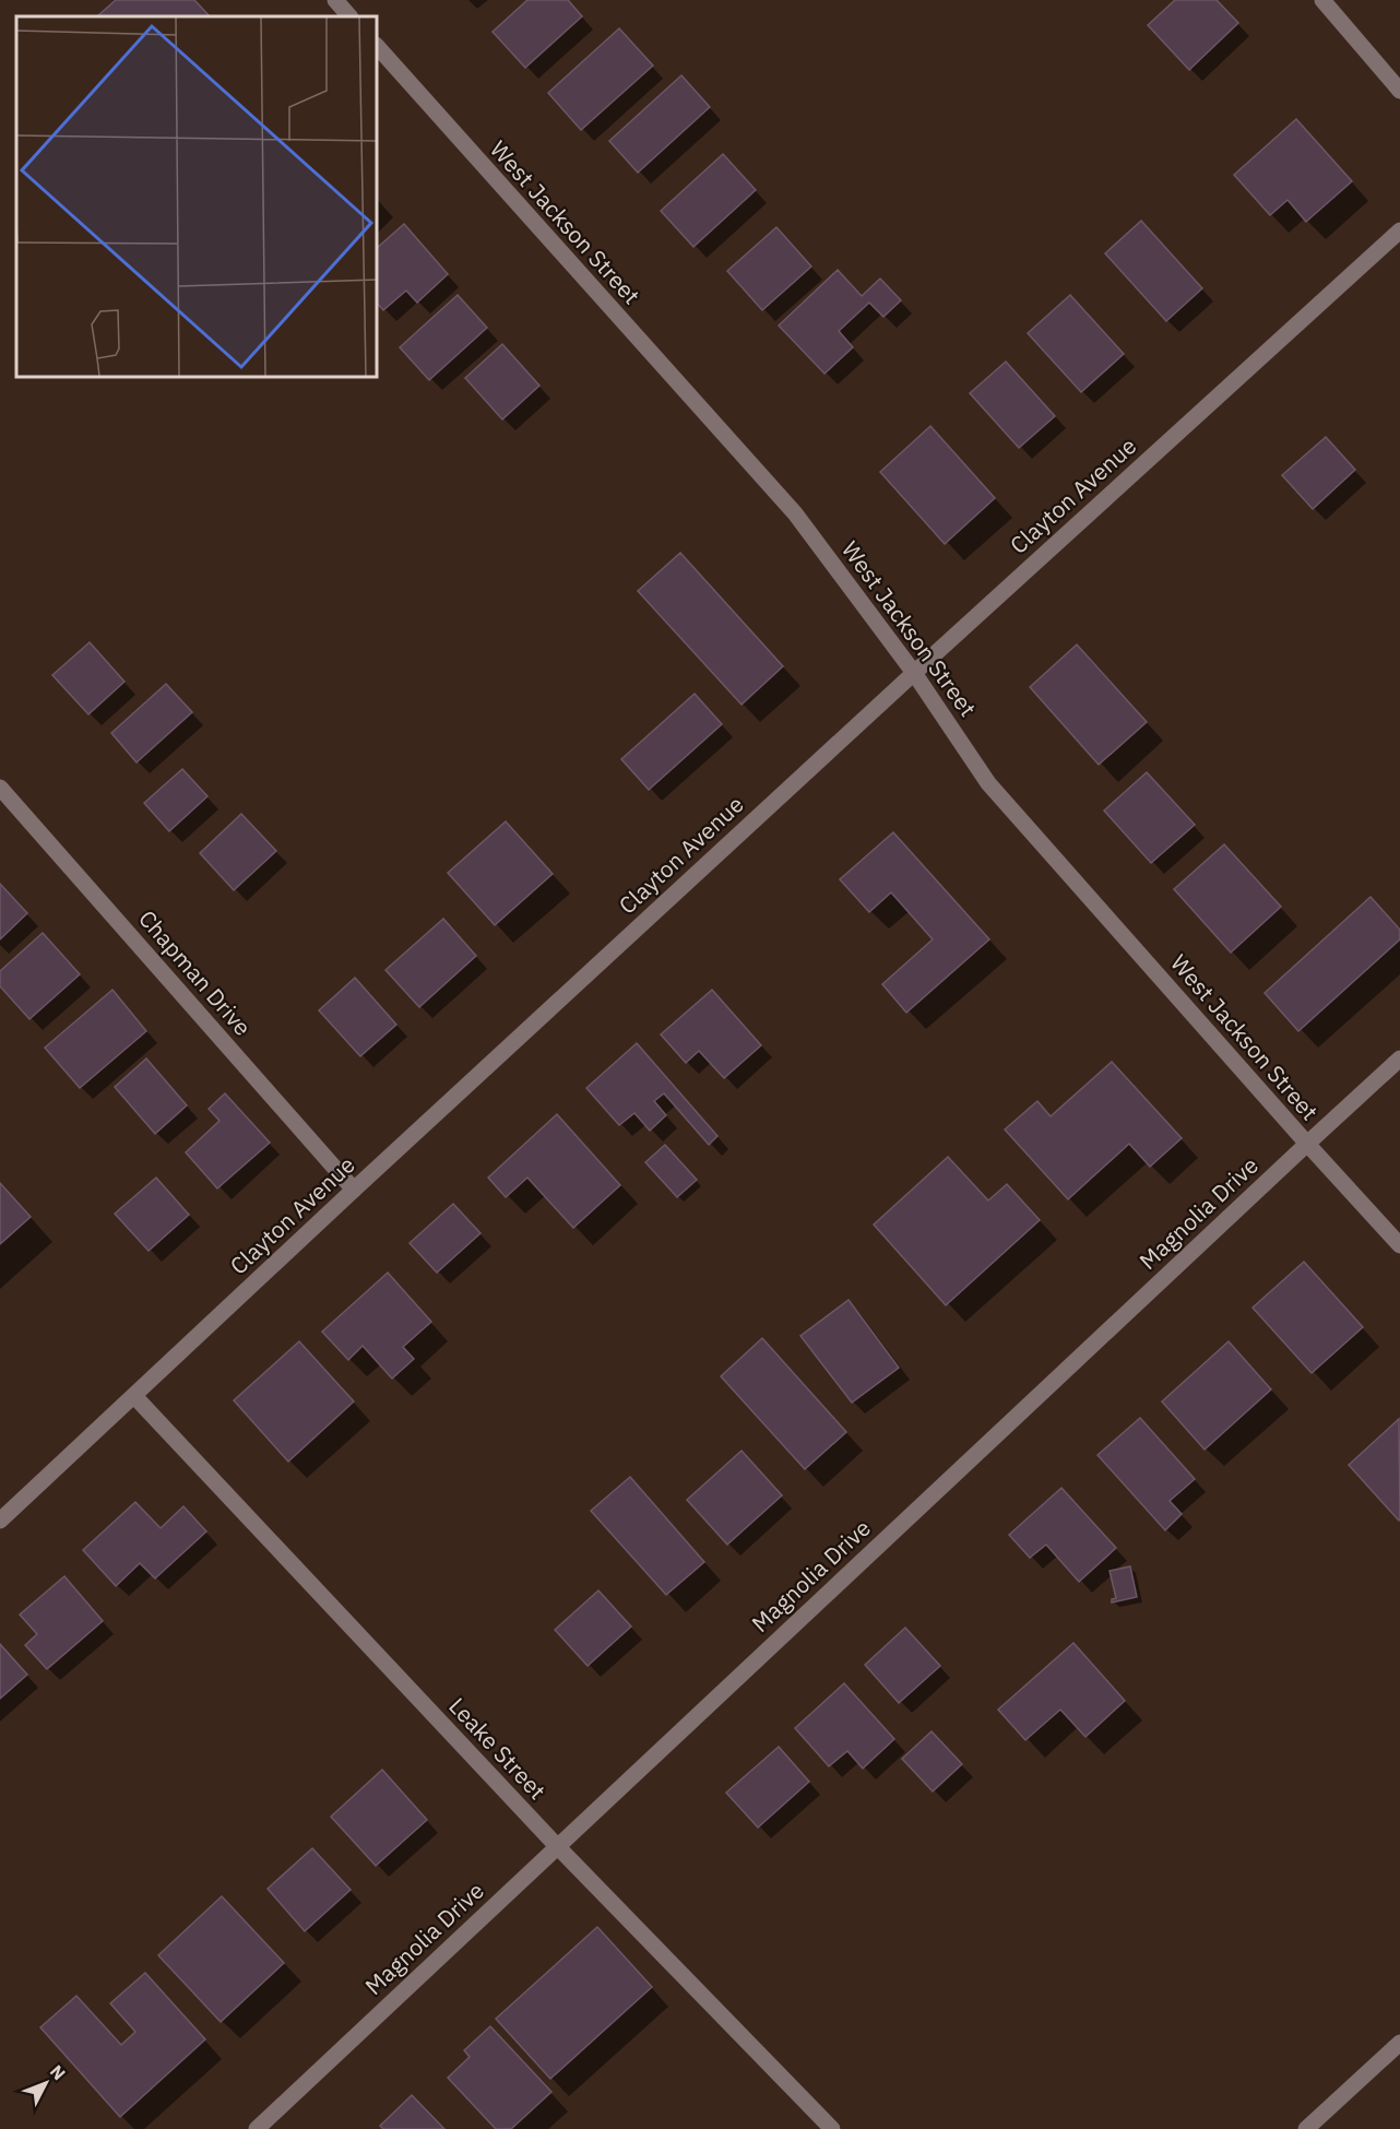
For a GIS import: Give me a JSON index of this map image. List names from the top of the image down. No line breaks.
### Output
{"streets":{"street":["West Jackson Street","Clayton Avenue","Chapman Drive","Magnolia Drive","Leake Street"]},"crossings":[["West Jackson Street","Clayton Avenue"],["West Jackson Street","Magnolia Drive"],["Clayton Avenue","Chapman Drive"],["Clayton Avenue","Leake Street"],["Magnolia Drive","Leake Street"]],"north":"top right"}
